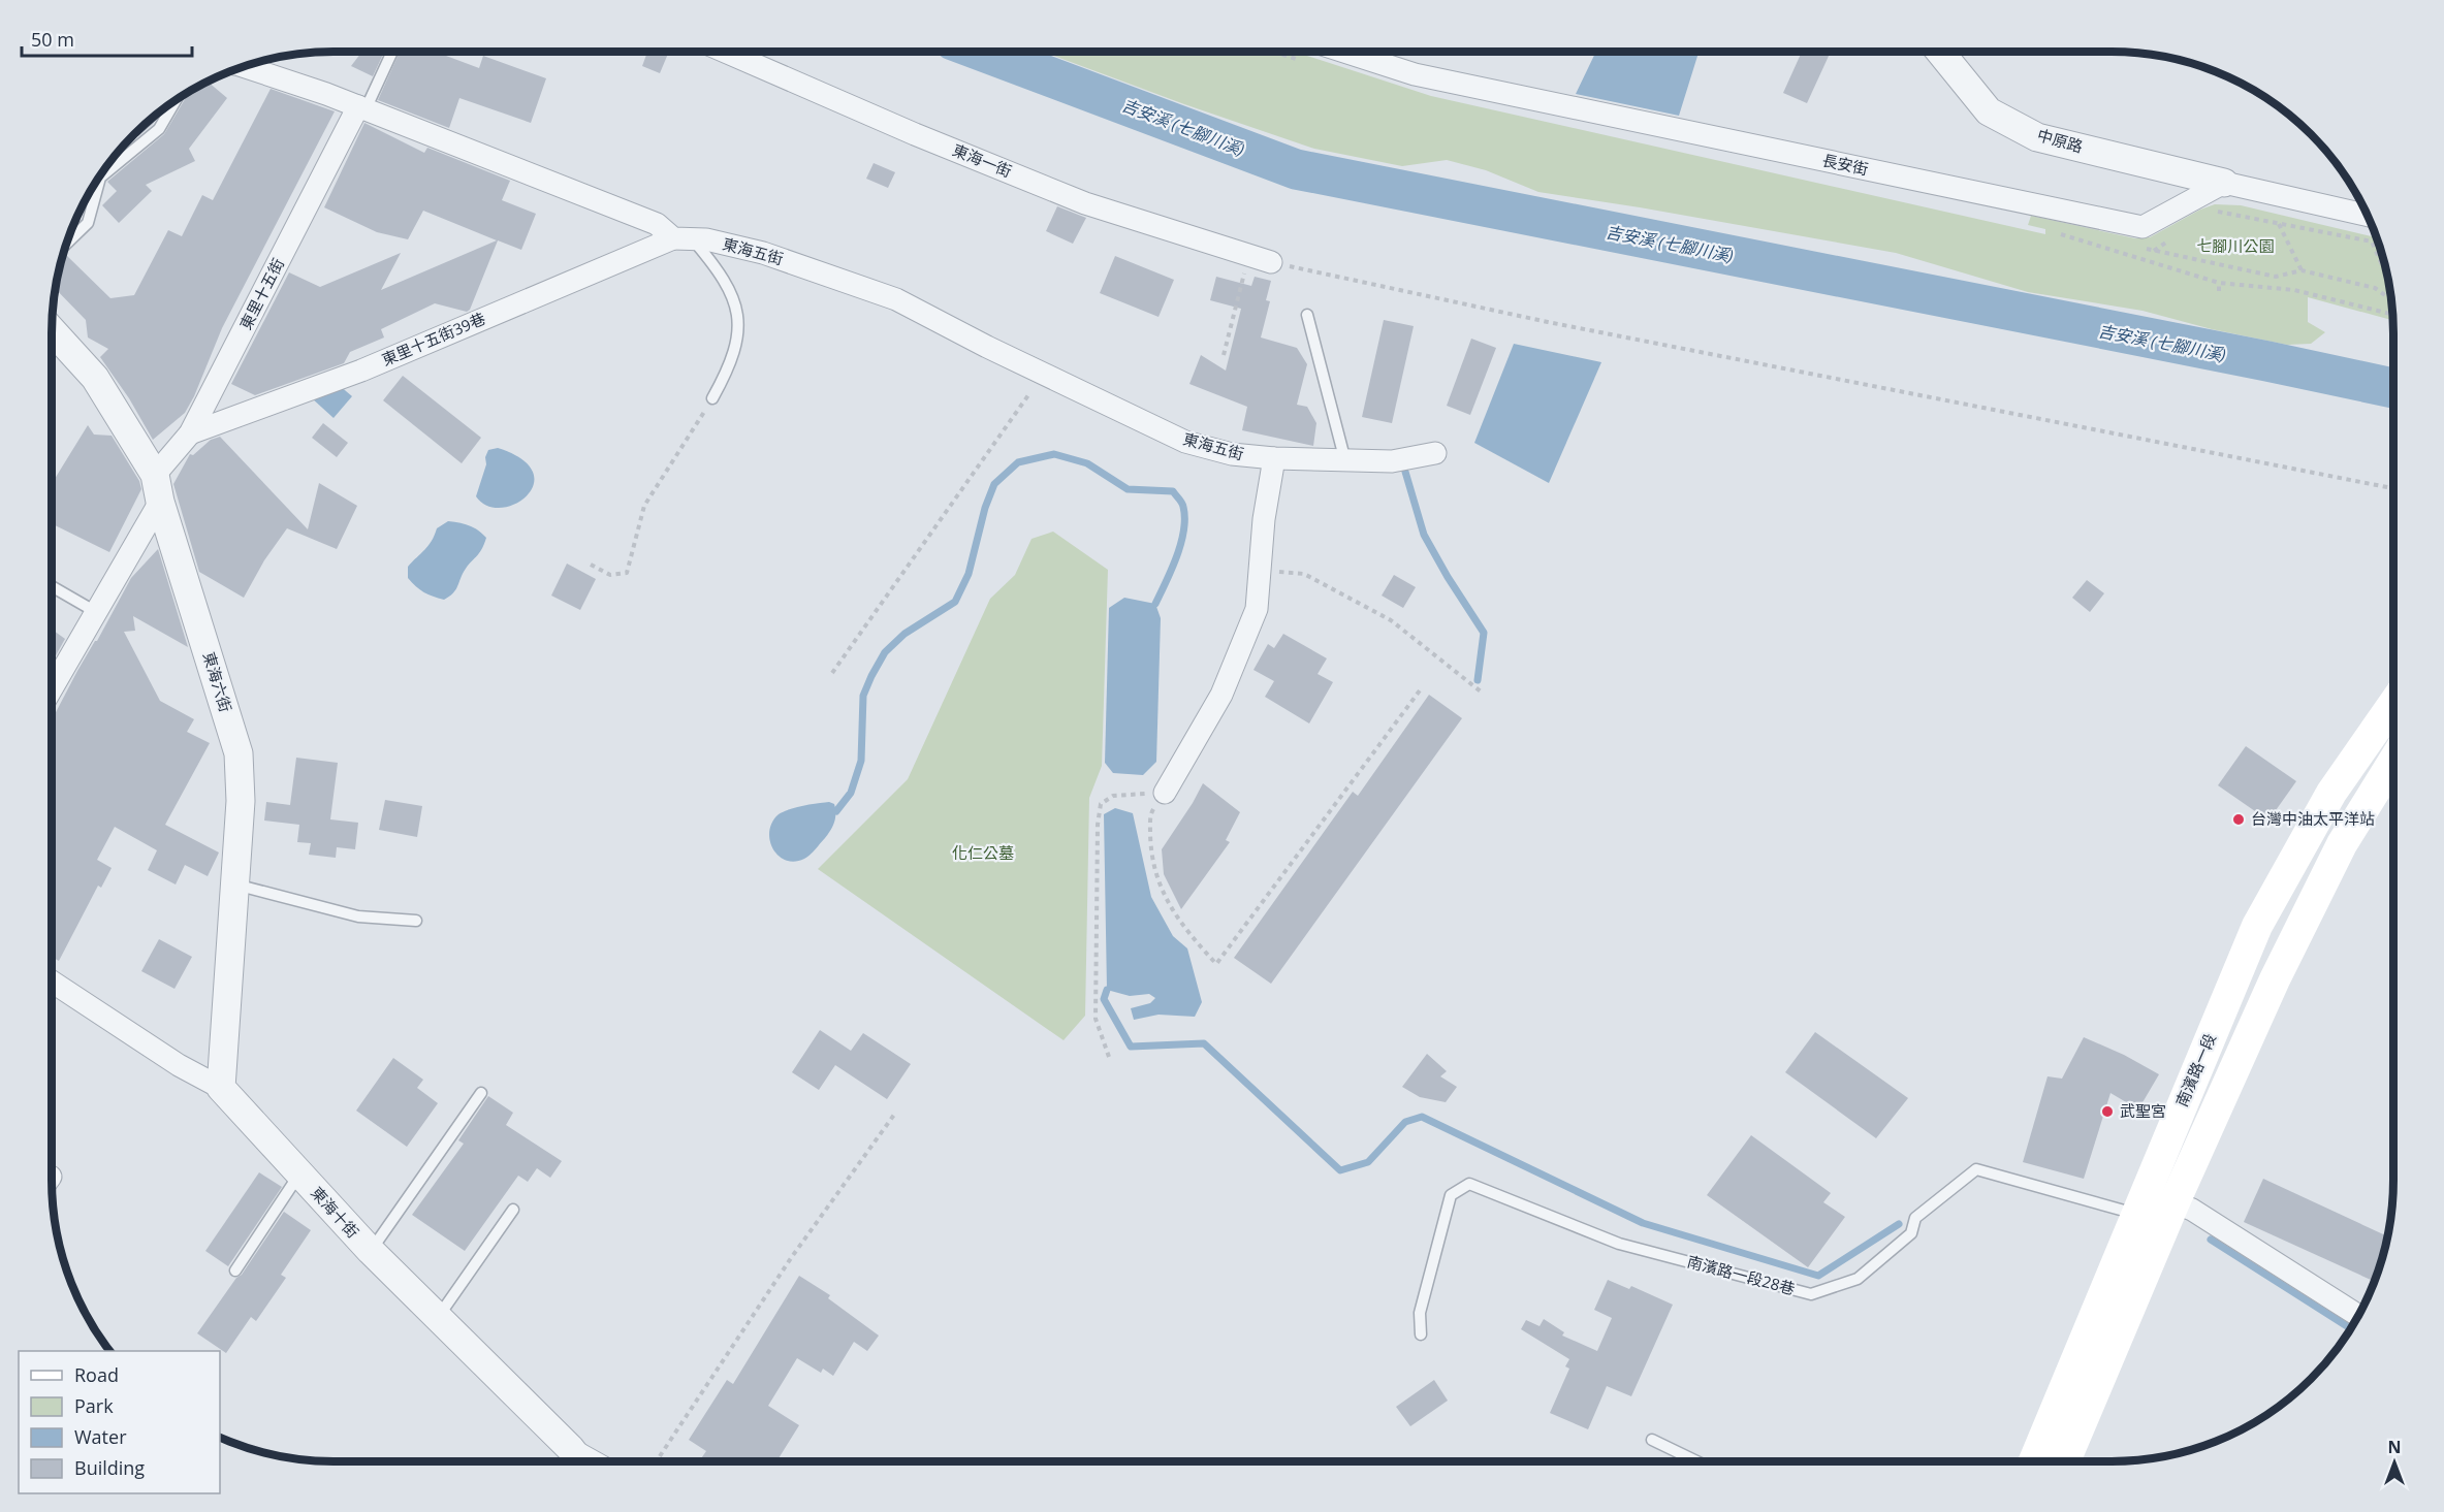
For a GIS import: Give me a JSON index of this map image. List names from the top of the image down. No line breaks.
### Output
{"streets":{"main road":["南濱路一段"],"street":["中原路","東海一街","長安街","東海五街","東里十五街","東里十五街39巷","東海六街","東海十街"],"lane":["南濱路一段28巷"]},"crossings":[["中原路","長安街"],["東海五街","東里十五街"],["東海五街","東里十五街39巷"],["東里十五街","東里十五街39巷"],["東里十五街","東海六街"],["東海六街","東海十街"],["南濱路一段","南濱路一段28巷"]],"water":["吉安溪 (七腳川溪)"],"parks":["七腳川公園","化仁公墓"],"places":["台灣中油太平洋站","武聖宮"],"legend":["Road","Park","Water","Building"],"scale_bar":"50 m","north":"top"}
